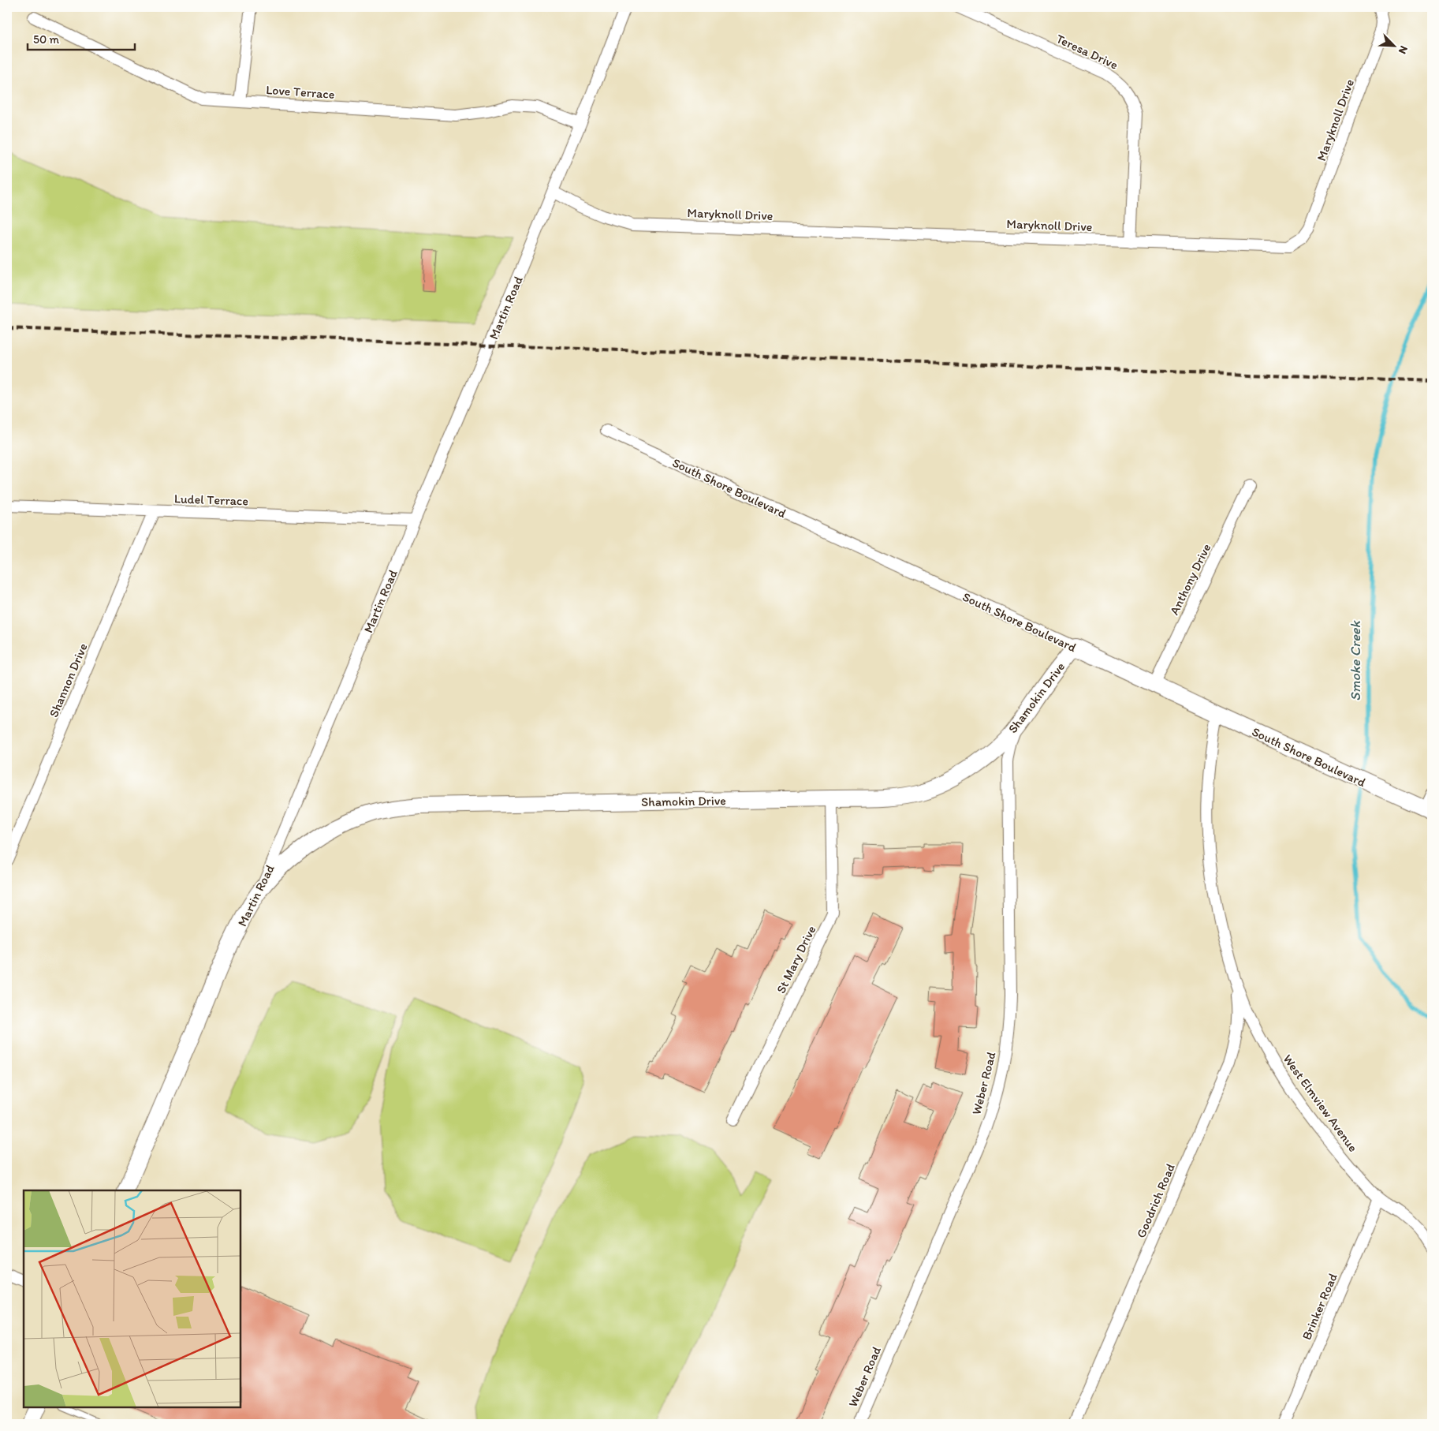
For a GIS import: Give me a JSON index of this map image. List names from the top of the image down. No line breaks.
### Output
{"streets":{"street":["Teresa Drive","Love Terrace","Maryknoll Drive","Martin Road","South Shore Boulevard","Ludel Terrace","Anthony Drive","Shannon Drive","Shamokin Drive","St Mary Drive","Weber Road","West Elmview Avenue","Goodrich Road","Brinker Road"]},"crossings":[["Teresa Drive","Maryknoll Drive"],["Love Terrace","Martin Road"],["Maryknoll Drive","Martin Road"],["Martin Road","Ludel Terrace"],["Martin Road","Shamokin Drive"],["South Shore Boulevard","Anthony Drive"],["South Shore Boulevard","Shamokin Drive"],["South Shore Boulevard","West Elmview Avenue"],["Ludel Terrace","Shannon Drive"],["Shamokin Drive","St Mary Drive"],["Shamokin Drive","Weber Road"],["West Elmview Avenue","Goodrich Road"],["West Elmview Avenue","Brinker Road"]],"water":["Smoke Creek"],"scale_bar":"50 m","north":"bottom right"}
